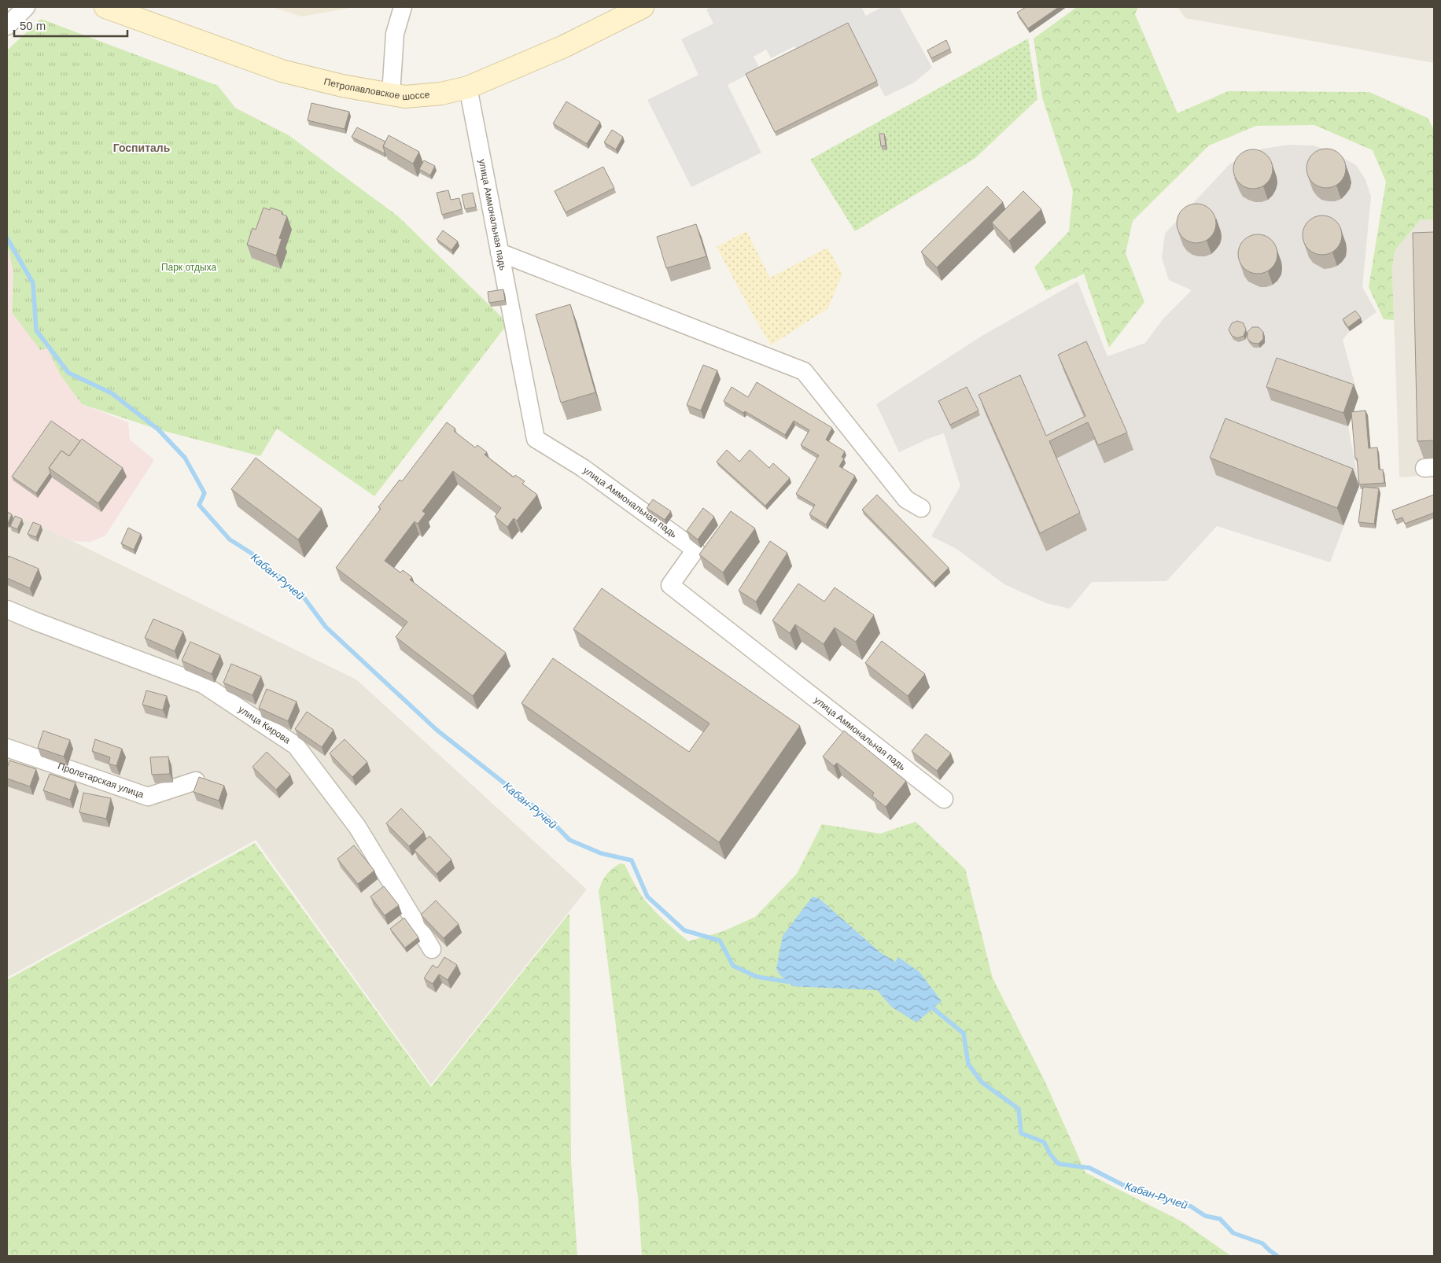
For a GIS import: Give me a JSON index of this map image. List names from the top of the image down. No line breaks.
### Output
{"streets":{"main road":["Петропавловское шоссе"],"street":["улица Аммональная падь","улица Кирова","Пролетарская улица"]},"crossings":[["Петропавловское шоссе","улица Аммональная падь"]],"districts":["Госпиталь"],"water":["Кабан-Ручей"],"parks":["Парк отдыха"],"scale_bar":"50 m"}
